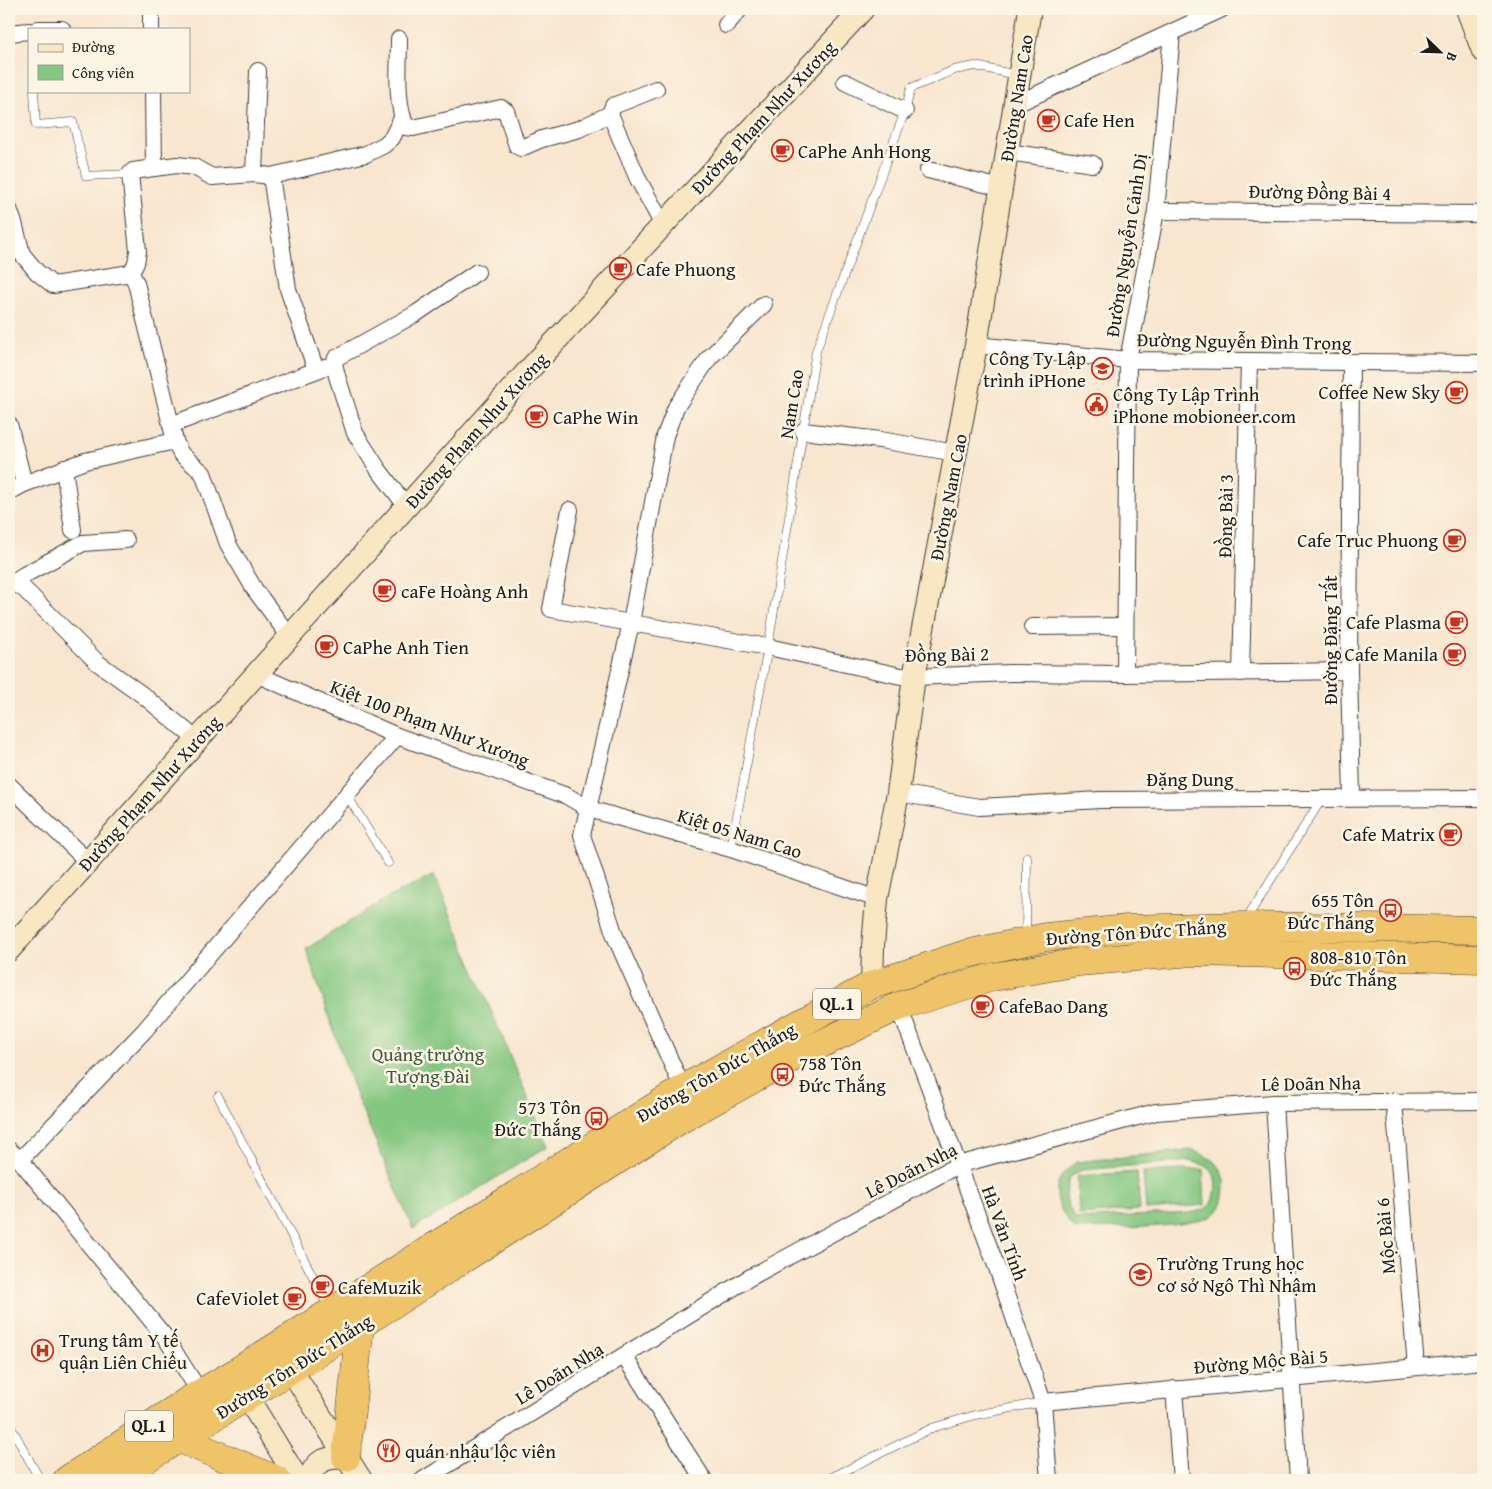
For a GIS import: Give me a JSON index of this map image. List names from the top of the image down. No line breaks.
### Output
{"streets":{"highway":["Đường Tôn Đức Thắng","QL.1"],"street":["Đường Nam Cao","Đường Phạm Như Xương","Đường Đồng Bài 4","Đường Nguyễn Cảnh Dị","Đường Nguyễn Đình Trọng","Đồng Bài 3","Đường Đặng Tất","Đồng Bài 2","Kiệt 100 Phạm Như Xương","Đặng Dung","Kiệt 05 Nam Cao","Lê Doãn Nhạ","Hà Văn Tính","Mộc Bài 6","Đường Mộc Bài 5"],"lane":["Nam Cao"]},"crossings":[["Đường Nam Cao","Đường Nguyễn Đình Trọng"],["Đường Nam Cao","Nam Cao"],["Đường Nam Cao","Đồng Bài 2"],["Đường Nam Cao","Đặng Dung"],["Đường Nam Cao","Kiệt 05 Nam Cao"],["Đường Nam Cao","Đường Tôn Đức Thắng"],["Đường Phạm Như Xương","Kiệt 100 Phạm Như Xương"],["Đường Đồng Bài 4","Đường Nguyễn Cảnh Dị"],["Đường Nguyễn Cảnh Dị","Đường Nguyễn Đình Trọng"],["Đường Nguyễn Cảnh Dị","Đồng Bài 2"],["Đường Nguyễn Đình Trọng","Đồng Bài 3"],["Đường Nguyễn Đình Trọng","Đường Đặng Tất"],["Nam Cao","Đồng Bài 2"],["Nam Cao","Kiệt 05 Nam Cao"],["Đồng Bài 3","Đồng Bài 2"],["Đường Đặng Tất","Đồng Bài 2"],["Đường Đặng Tất","Đặng Dung"],["Kiệt 100 Phạm Như Xương","Kiệt 05 Nam Cao"],["Đường Tôn Đức Thắng","Hà Văn Tính"],["Lê Doãn Nhạ","Hà Văn Tính"],["Lê Doãn Nhạ","Mộc Bài 6"],["Hà Văn Tính","Đường Mộc Bài 5"],["Mộc Bài 6","Đường Mộc Bài 5"]],"parks":["Quảng trường Tượng Đài"],"places":{"cafe":["Cafe Hen","CaPhe Anh Hong","Cafe Phuong","Coffee New Sky","CaPhe Win","Cafe Truc Phuong","caFe Hoàng Anh","Cafe Plasma","CaPhe Anh Tien","Cafe Manila","Cafe Matrix","CafeBao Dang","CafeMuzik","CafeViolet"],"school or university":["Công Ty Lập trình iPHone","Trường Trung học cơ sở Ngô Thì Nhậm"],"public building":["Công Ty Lập Trình iPhone mobioneer.com"],"bus stop":["655 Tôn Đức Thắng","808-810 Tôn Đức Thắng","758 Tôn Đức Thắng","573 Tôn Đức Thắng"],"hospital":["Trung tâm Y tế quận Liên Chiểu"],"restaurant":["quán nhậu lộc viên"]},"legend":["Đường","Công viên"],"north":"bottom right"}
